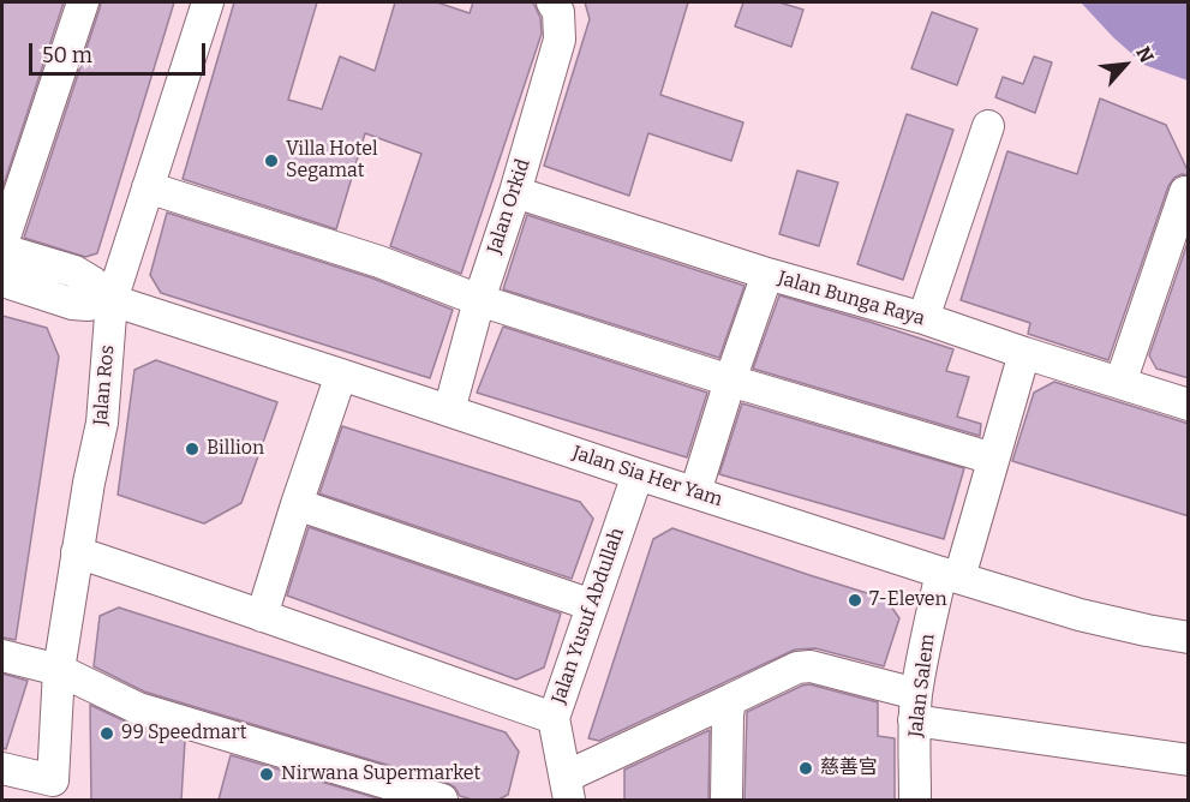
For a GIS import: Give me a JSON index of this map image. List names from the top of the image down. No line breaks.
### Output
{"streets":{"street":["Jalan Orkid","Jalan Bunga Raya","Jalan Ros","Jalan Sia Her Yam","Jalan Yusuf Abdullah","Jalan Salem"]},"crossings":[["Jalan Orkid","Jalan Bunga Raya"],["Jalan Orkid","Jalan Sia Her Yam"],["Jalan Bunga Raya","Jalan Salem"],["Jalan Ros","Jalan Sia Her Yam"],["Jalan Sia Her Yam","Jalan Yusuf Abdullah"],["Jalan Sia Her Yam","Jalan Salem"]],"places":["Villa Hotel Segamat","Billion","7-Eleven","99 Speedmart","慈善宫","Nirwana Supermarket"],"scale_bar":"50 m","north":"top right"}
